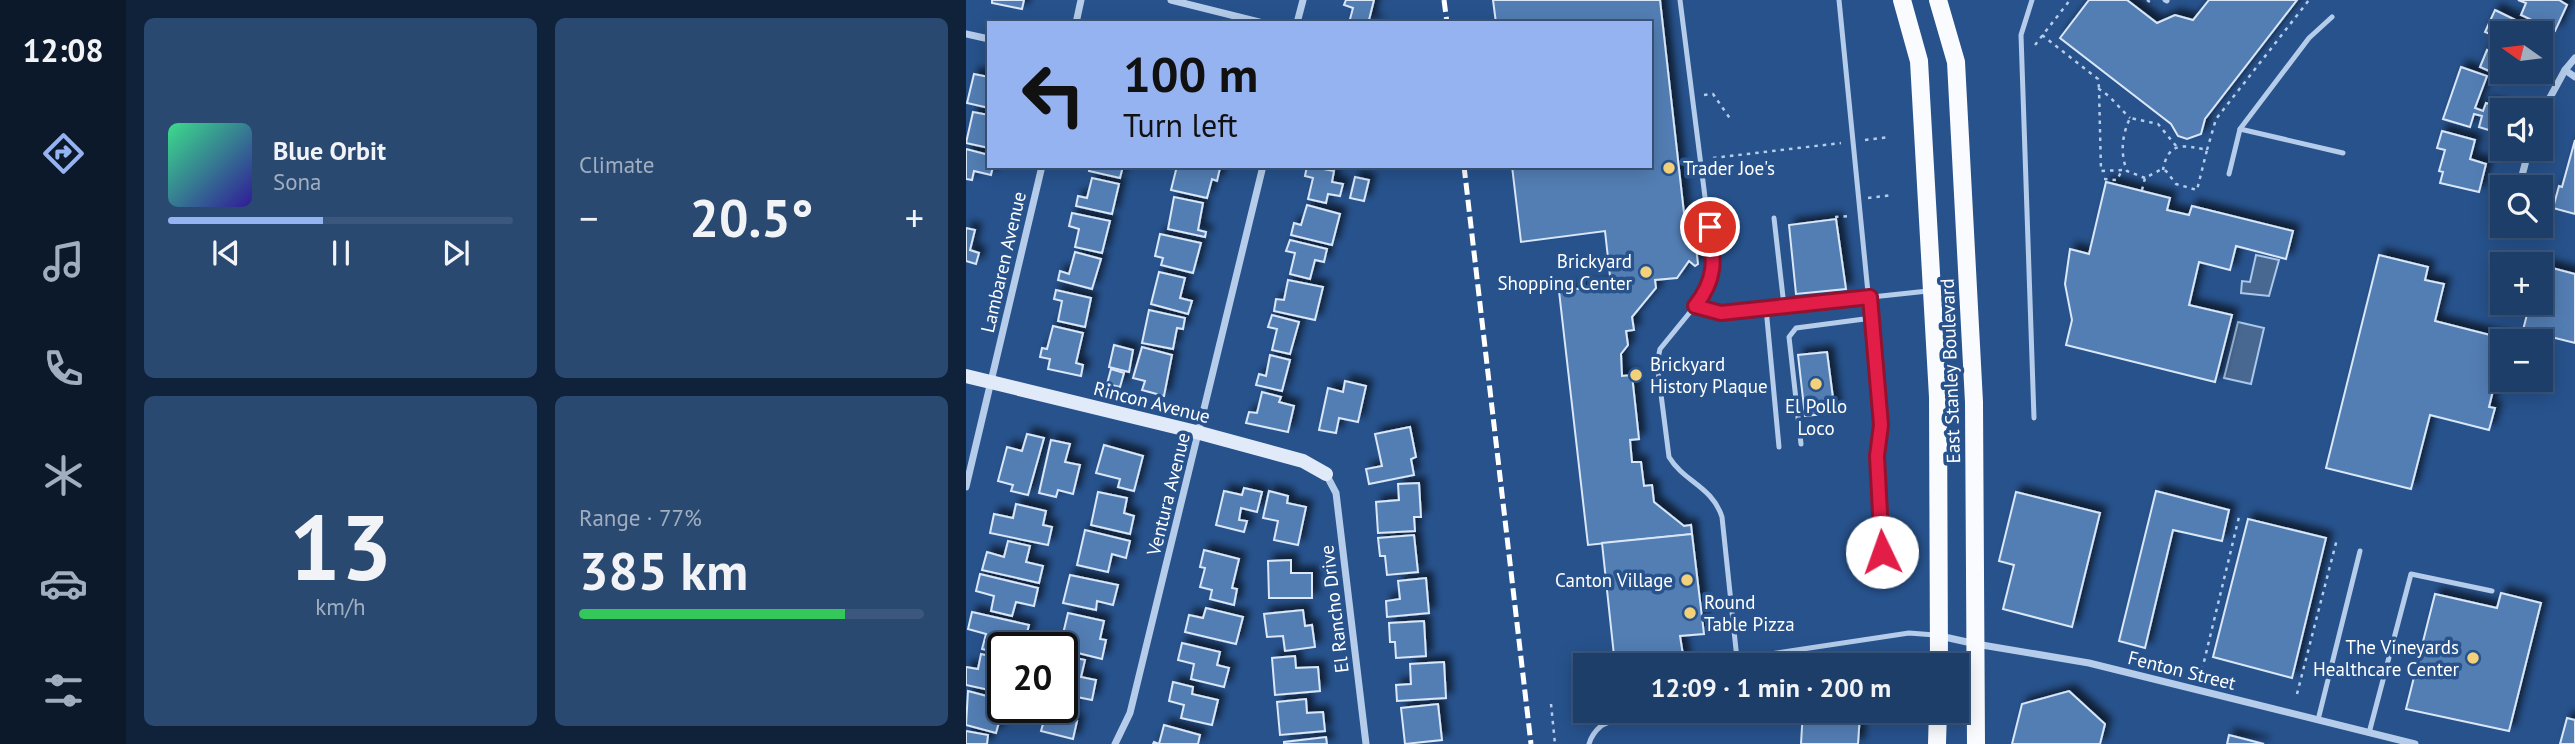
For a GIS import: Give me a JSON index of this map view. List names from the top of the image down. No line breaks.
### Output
{"streets":{"main road":["East Stanley Boulevard"],"street":["Lambaren Avenue","Rincon Avenue","Ventura Avenue","El Rancho Drive","Fenton Street"]},"crossings":[["Lambaren Avenue","Rincon Avenue"],["East Stanley Boulevard","Fenton Street"],["Rincon Avenue","Ventura Avenue"],["Rincon Avenue","El Rancho Drive"]],"places":["Trader Joe's","Brickyard Shopping Center","Brickyard History Plaque","El Pollo Loco","Canton Village","Round Table Pizza","The Vineyards Healthcare Center"],"north":"left","page":{"tabs":"12:08","tile":["Climate",["13","km/h"],["Range · 77%","385 km"]],"map_buttons":["+","−"],"turn":["100 m","Turn left"],"song":["Blue Orbit","Sona"],"heat":["−","20.5°","+"],"limit":"20","trip":"12:09 · 1 min · 200 m"}}
